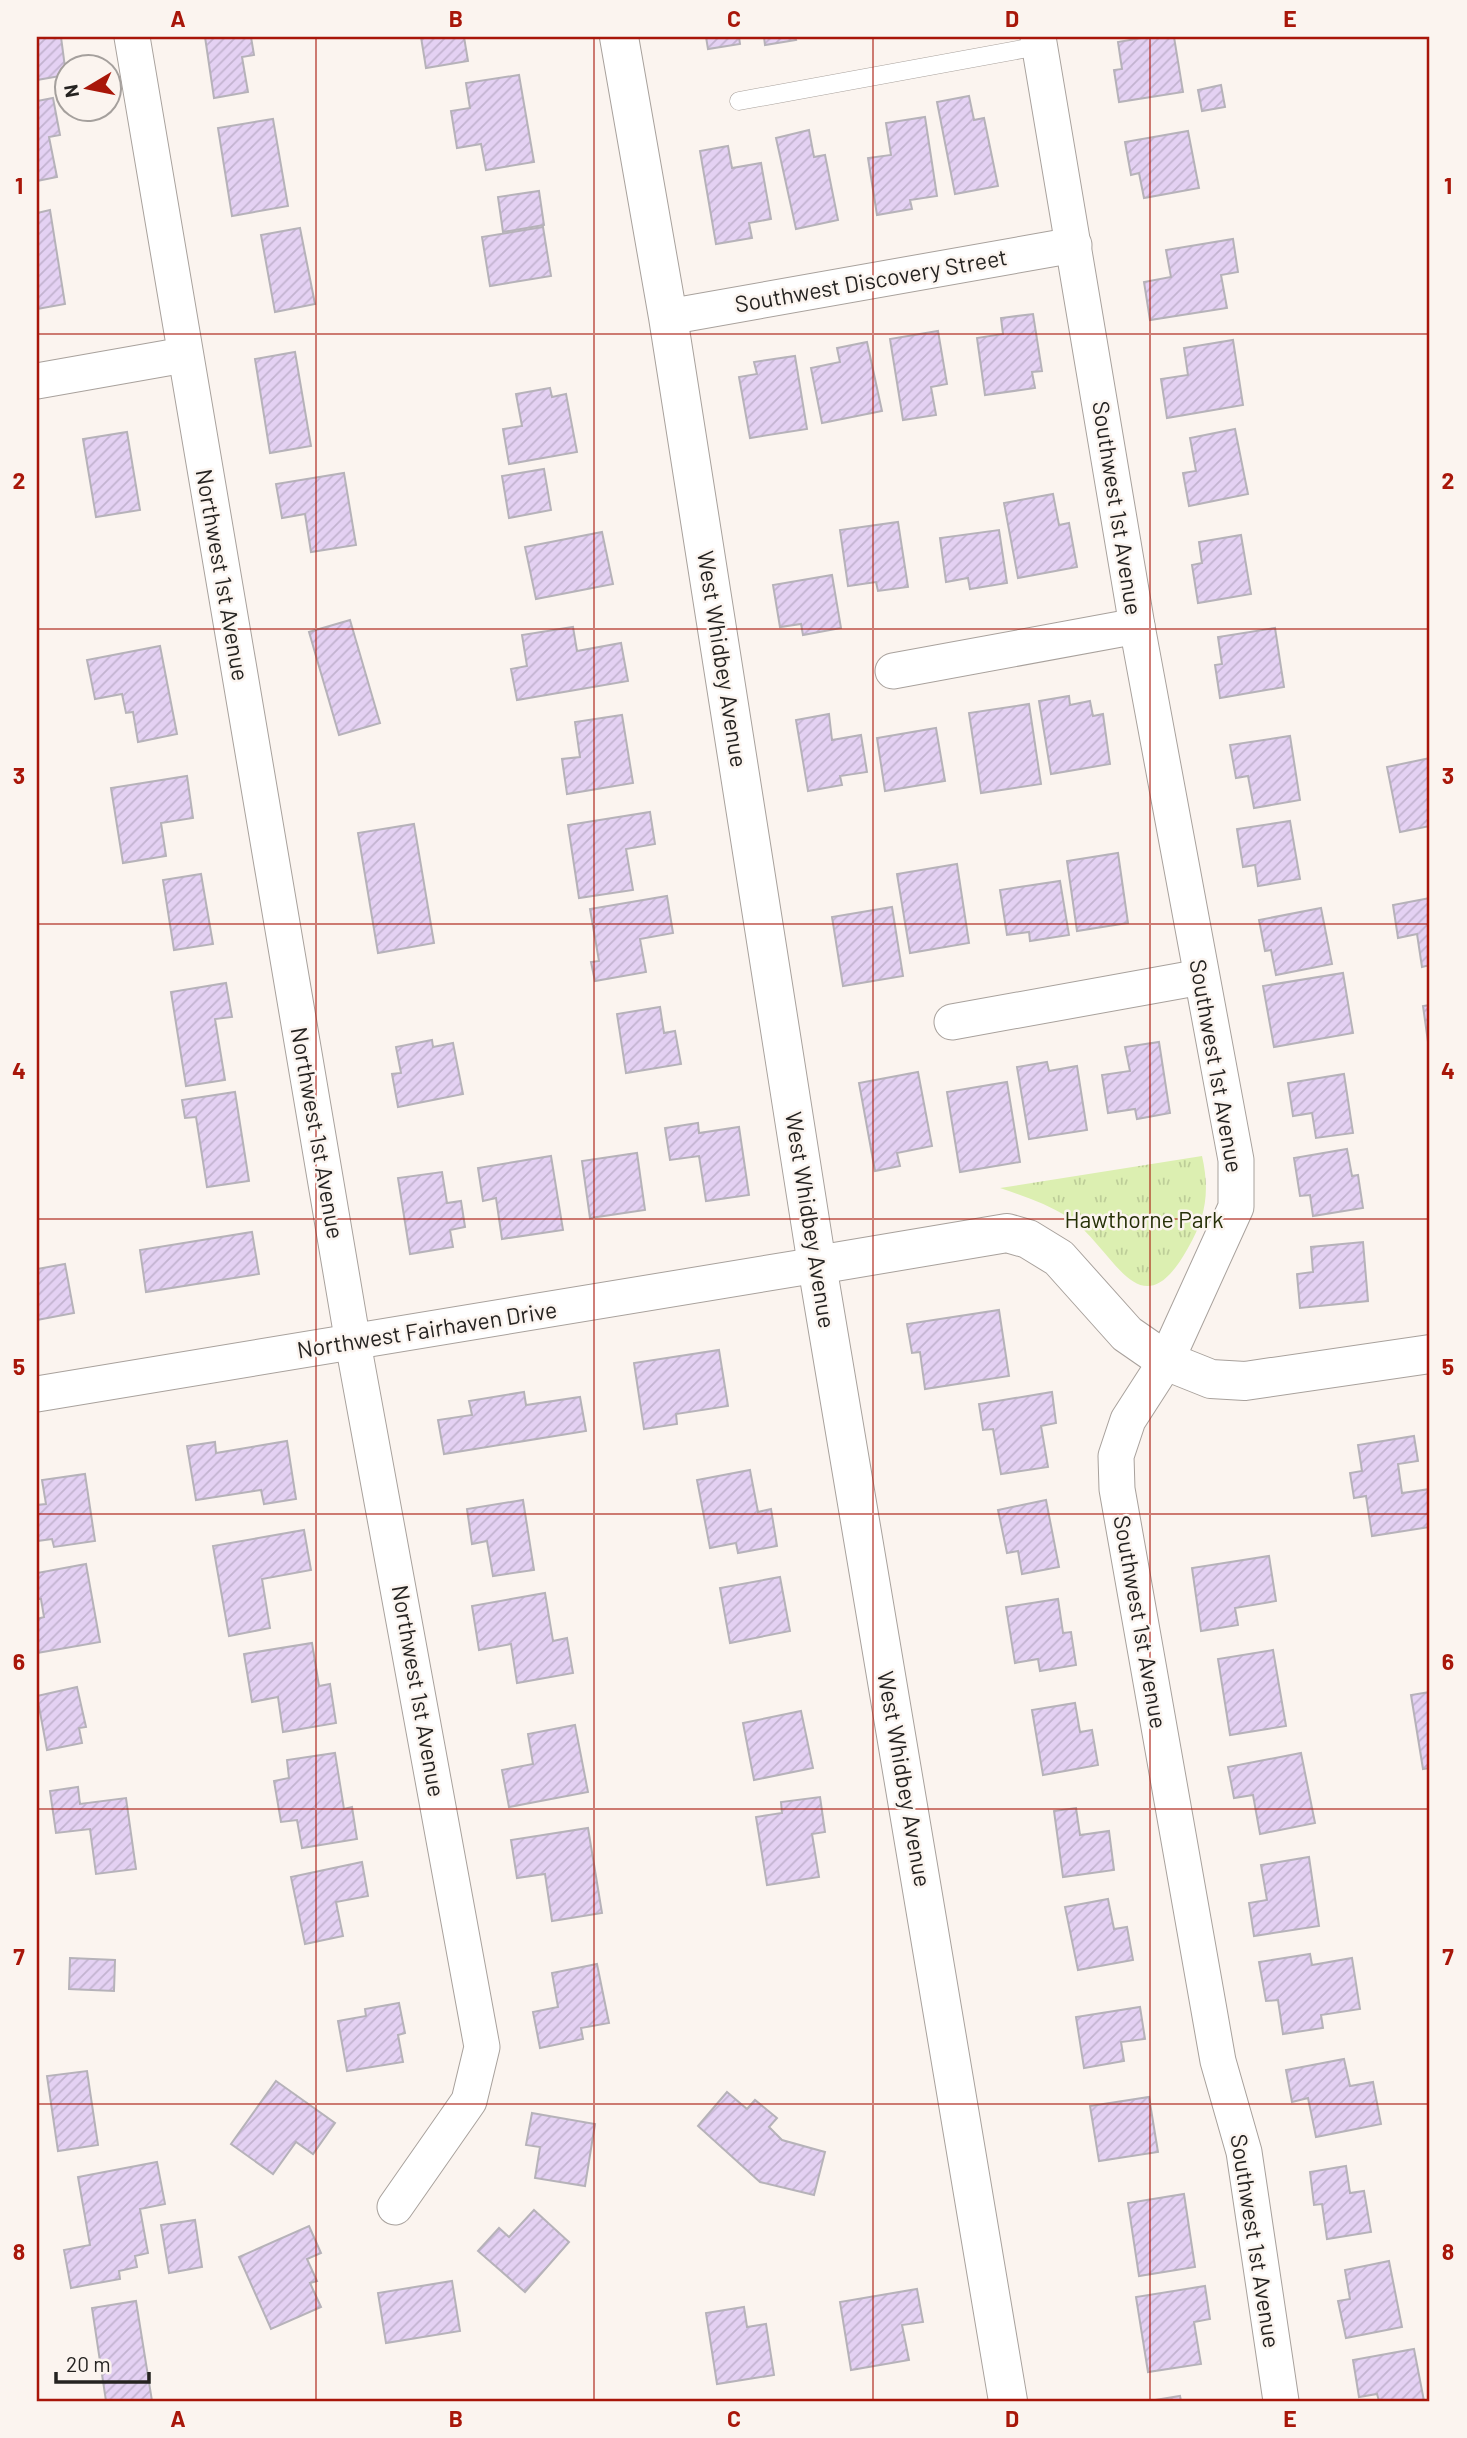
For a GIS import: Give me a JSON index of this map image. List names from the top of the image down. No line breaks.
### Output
{"streets":{"street":["Southwest Discovery Street","Southwest 1st Avenue","Northwest 1st Avenue","West Whidbey Avenue","Northwest Fairhaven Drive"]},"crossings":[["Southwest Discovery Street","Southwest 1st Avenue"],["Southwest Discovery Street","West Whidbey Avenue"],["Northwest 1st Avenue","Northwest Fairhaven Drive"],["West Whidbey Avenue","Northwest Fairhaven Drive"]],"parks":["Hawthorne Park"],"scale_bar":"20 m","north":"left","grid":{"columns":["A","B","C","D","E"],"rows":["1","2","3","4","5","6","7","8"]}}
